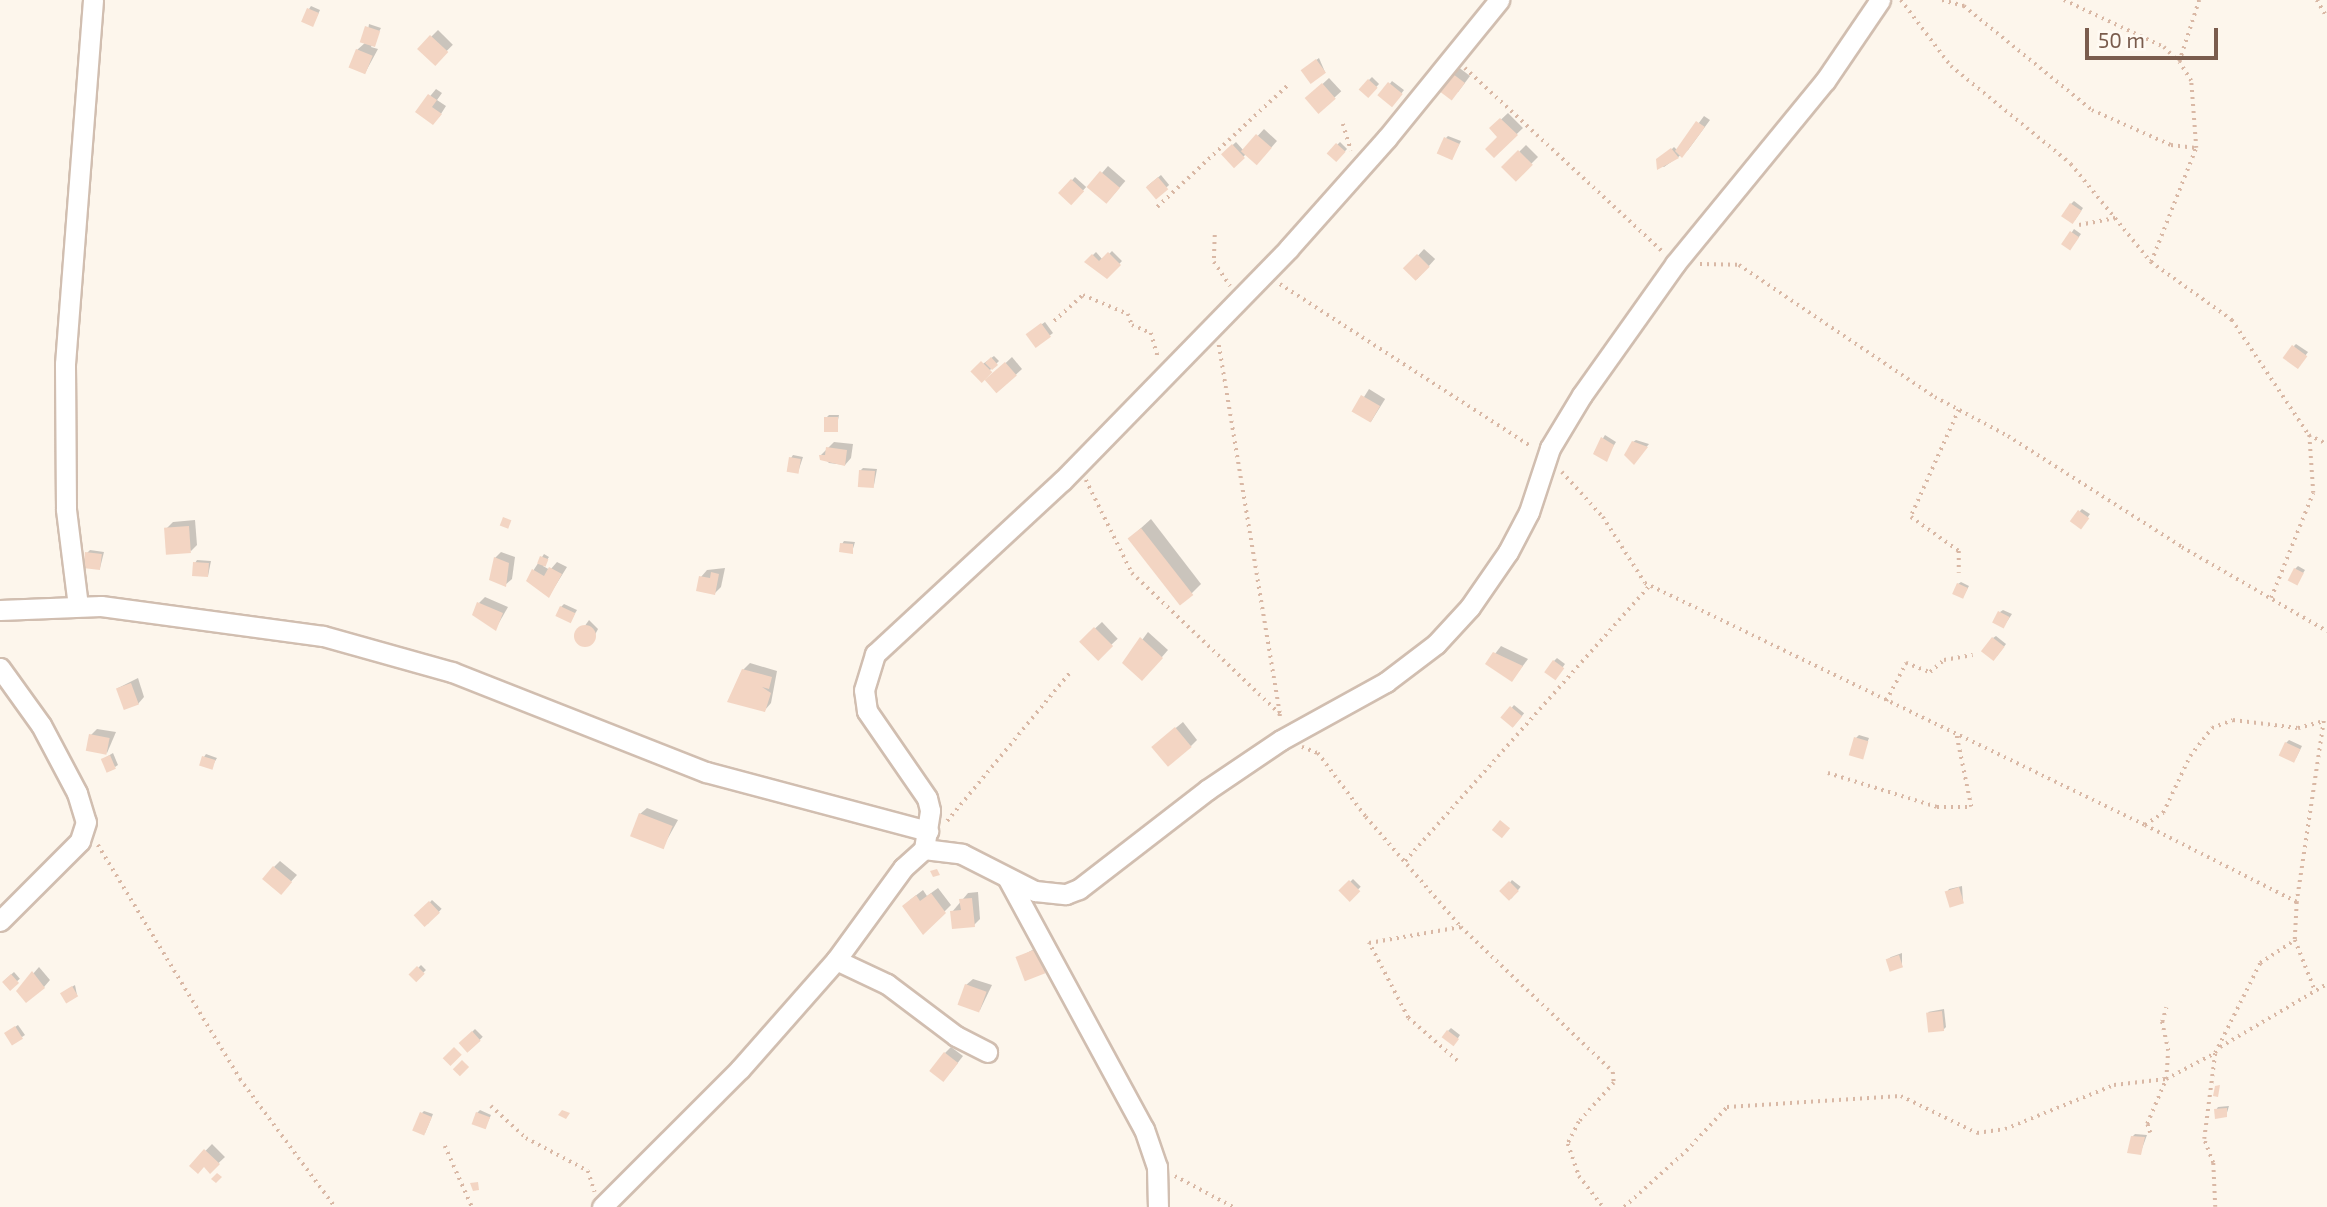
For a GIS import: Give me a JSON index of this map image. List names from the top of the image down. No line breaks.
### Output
{"scale_bar":"50 m"}
